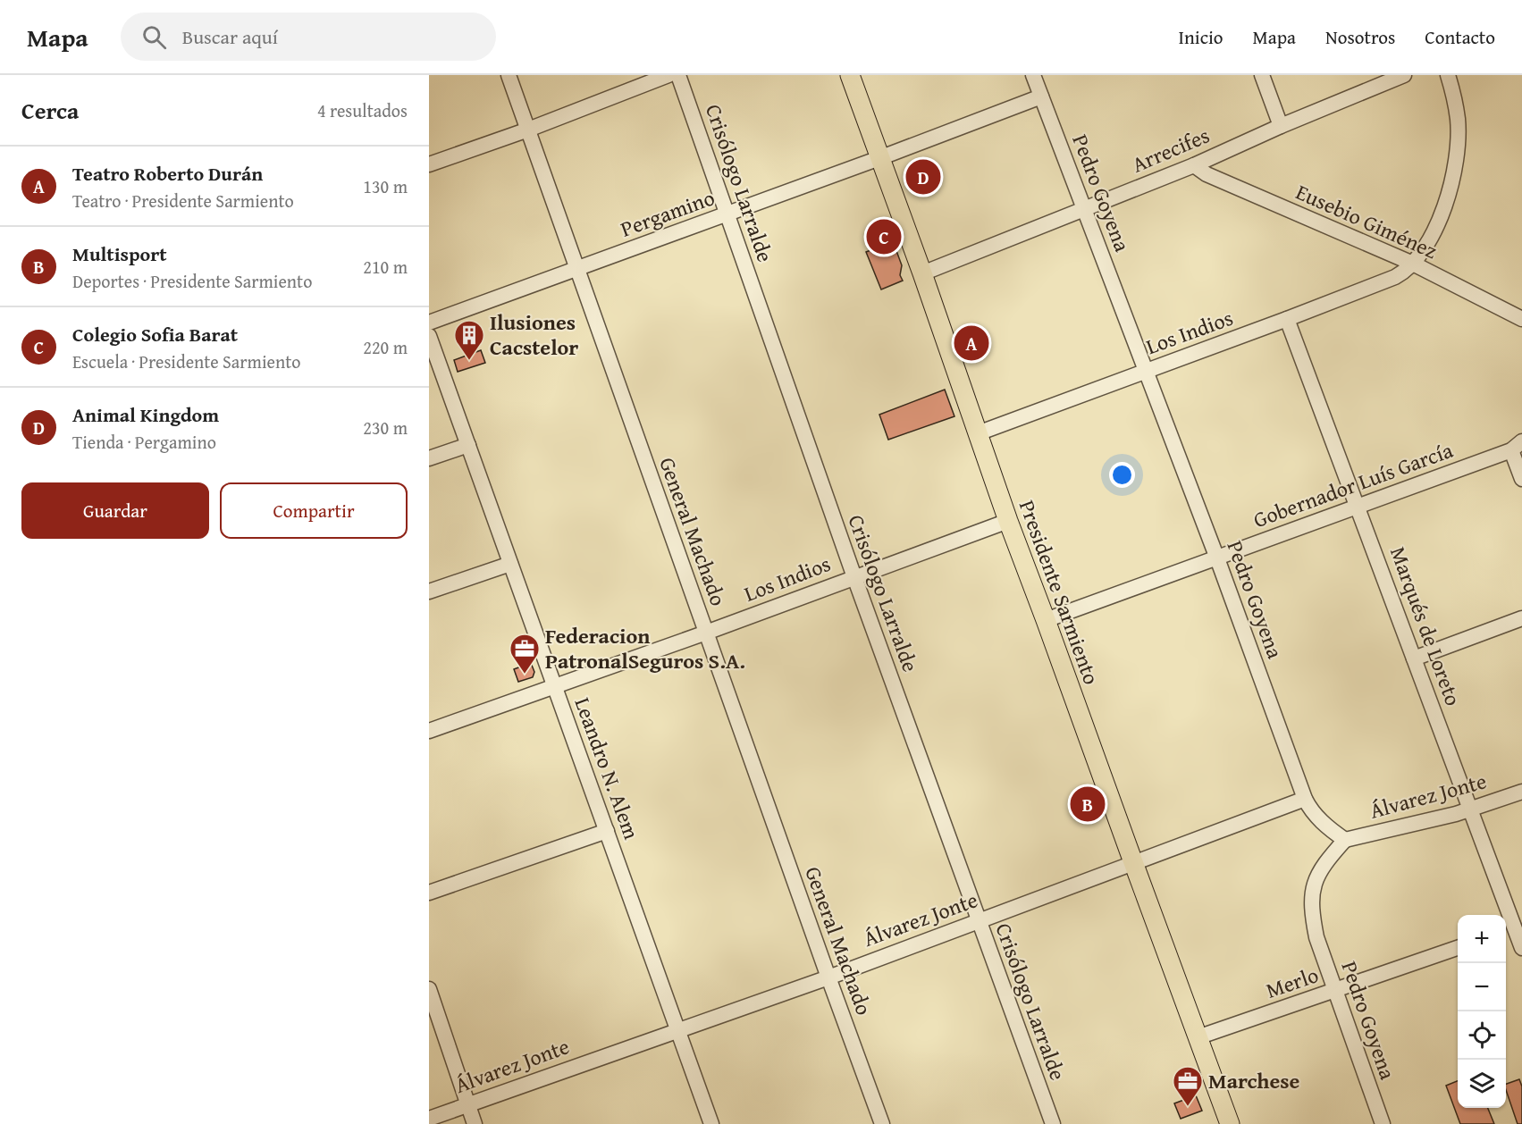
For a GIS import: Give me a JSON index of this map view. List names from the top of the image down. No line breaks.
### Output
{"streets":{"main road":["Presidente Sarmiento"],"street":["Arrecifes","Crisólogo Larralde","Pedro Goyena","Pergamino","Eusebio Giménez","Los Indios","Gobernador Luís García","General Machado","Marqués de Loreto","Leandro N. Alem","Álvarez Jonte","Merlo"]},"crossings":[["Arrecifes","Pedro Goyena"],["Arrecifes","Eusebio Giménez"],["Arrecifes","Presidente Sarmiento"],["Crisólogo Larralde","Pergamino"],["Crisólogo Larralde","Los Indios"],["Crisólogo Larralde","Álvarez Jonte"],["Pedro Goyena","Pergamino"],["Pedro Goyena","Los Indios"],["Pedro Goyena","Gobernador Luís García"],["Pedro Goyena","Álvarez Jonte"],["Pedro Goyena","Merlo"],["Pergamino","General Machado"],["Pergamino","Presidente Sarmiento"],["Eusebio Giménez","Los Indios"],["Los Indios","General Machado"],["Los Indios","Presidente Sarmiento"],["Los Indios","Marqués de Loreto"],["Los Indios","Leandro N. Alem"],["Gobernador Luís García","Presidente Sarmiento"],["Gobernador Luís García","Marqués de Loreto"],["General Machado","Álvarez Jonte"],["Presidente Sarmiento","Álvarez Jonte"],["Presidente Sarmiento","Merlo"],["Marqués de Loreto","Álvarez Jonte"],["Leandro N. Alem","Álvarez Jonte"]],"places":{"building":["Ilusiones Cacstelor"],"office":["Federacion PatronalSeguros S.A.","Marchese"]},"page":{"header":"Mapa","search":"Buscar aquí","nav":["Inicio","Mapa","Nosotros","Contacto"],"heading":["Cerca","4 resultados"],"list":[{"mark":"A","name":"Teatro Roberto Durán","note":"Teatro · Presidente Sarmiento","value":"130 m"},{"mark":"B","name":"Multisport","note":"Deportes · Presidente Sarmiento","value":"210 m"},{"mark":"C","name":"Colegio Sofia Barat","note":"Escuela · Presidente Sarmiento","value":"220 m"},{"mark":"D","name":"Animal Kingdom","note":"Tienda · Pergamino","value":"230 m"}],"pins":["D","C","A","B"],"buttons":["Guardar","Compartir"],"map_buttons":["+","−"]}}
